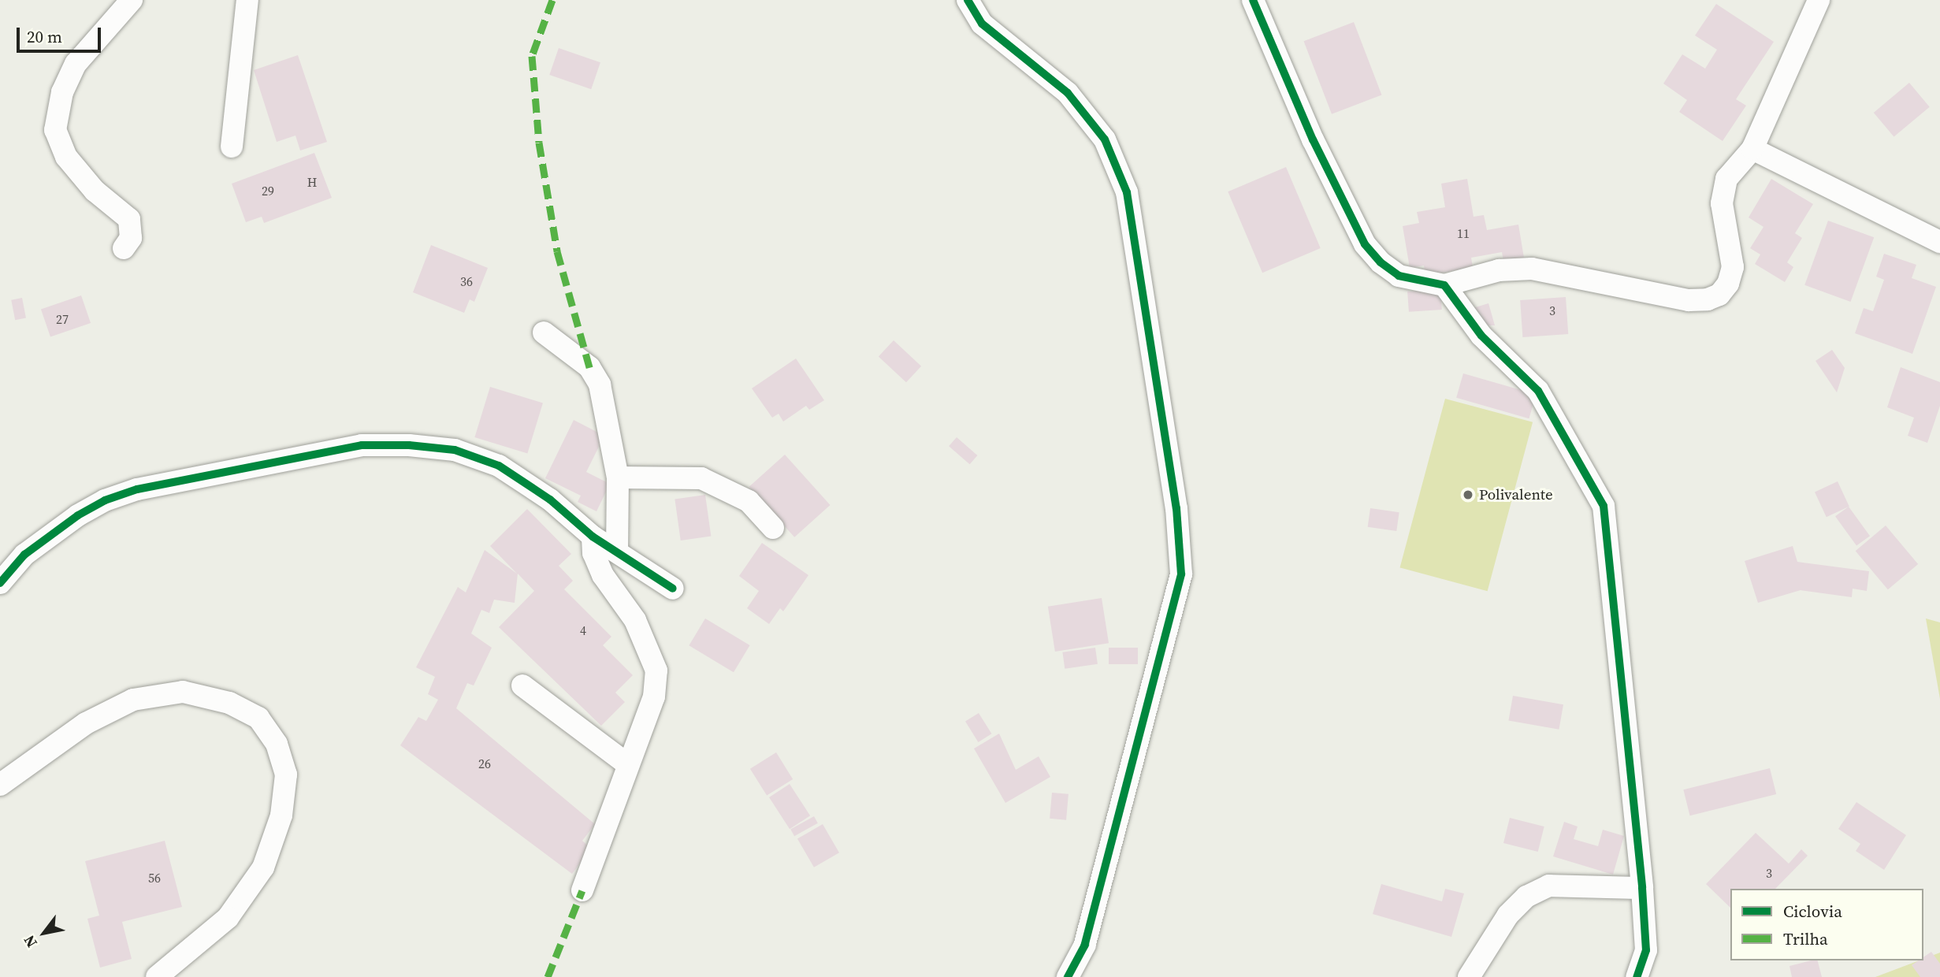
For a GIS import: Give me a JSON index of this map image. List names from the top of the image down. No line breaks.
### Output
{"places":["Polivalente"],"house_numbers":["H","29","11","36","3","27","4","26","3","56"],"legend":["Ciclovia","Trilha"],"scale_bar":"20 m","north":"bottom left"}
